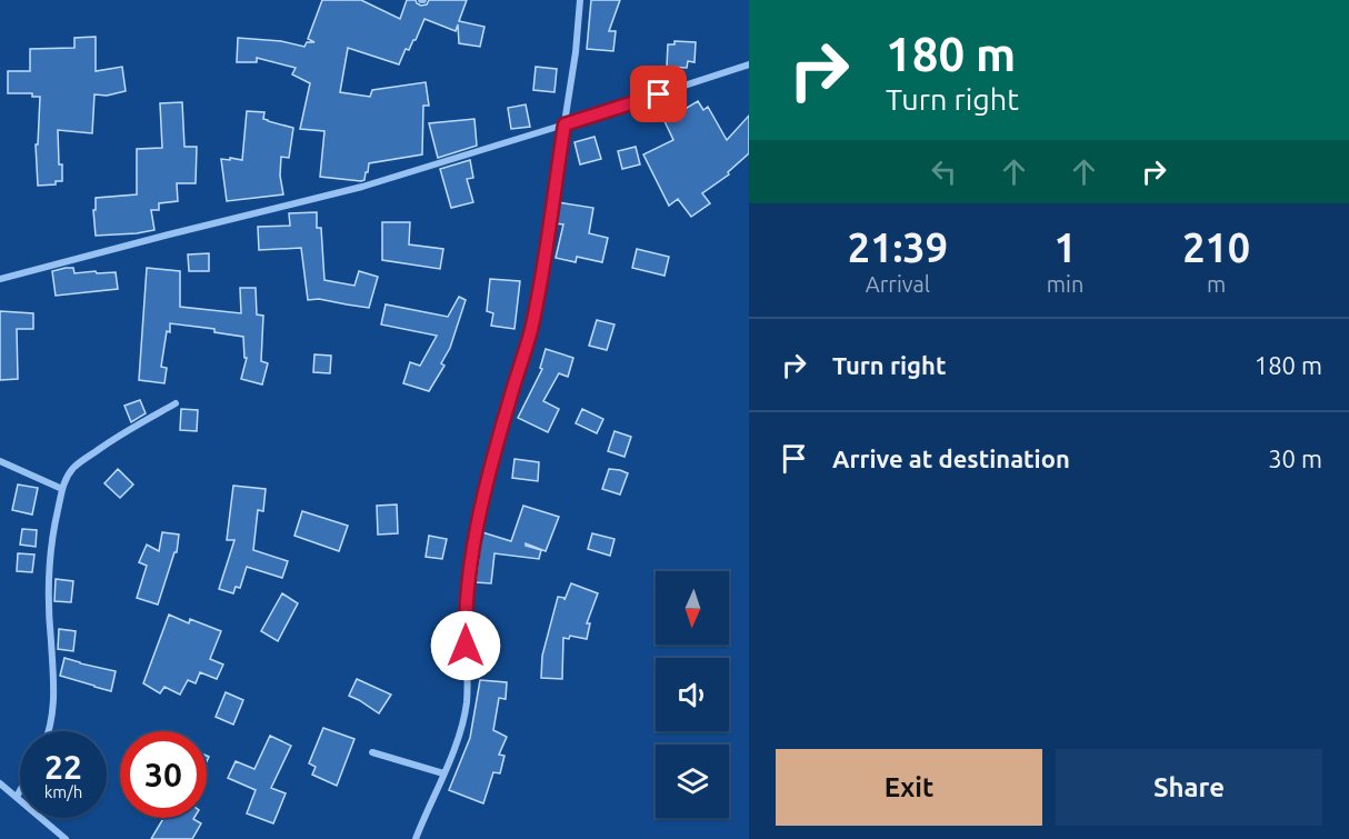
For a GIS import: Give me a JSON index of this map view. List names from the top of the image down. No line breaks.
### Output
{"north":"bottom","page":{"turn":["180 m","Turn right"],"eta":["21:39","Arrival","1","min","210","m"],"list":[{"name":"Turn right","value":"180 m"},{"name":"Arrive at destination","value":"30 m"}],"speed":"22 km/h","limit":"30","buttons":["Exit","Share"]}}
